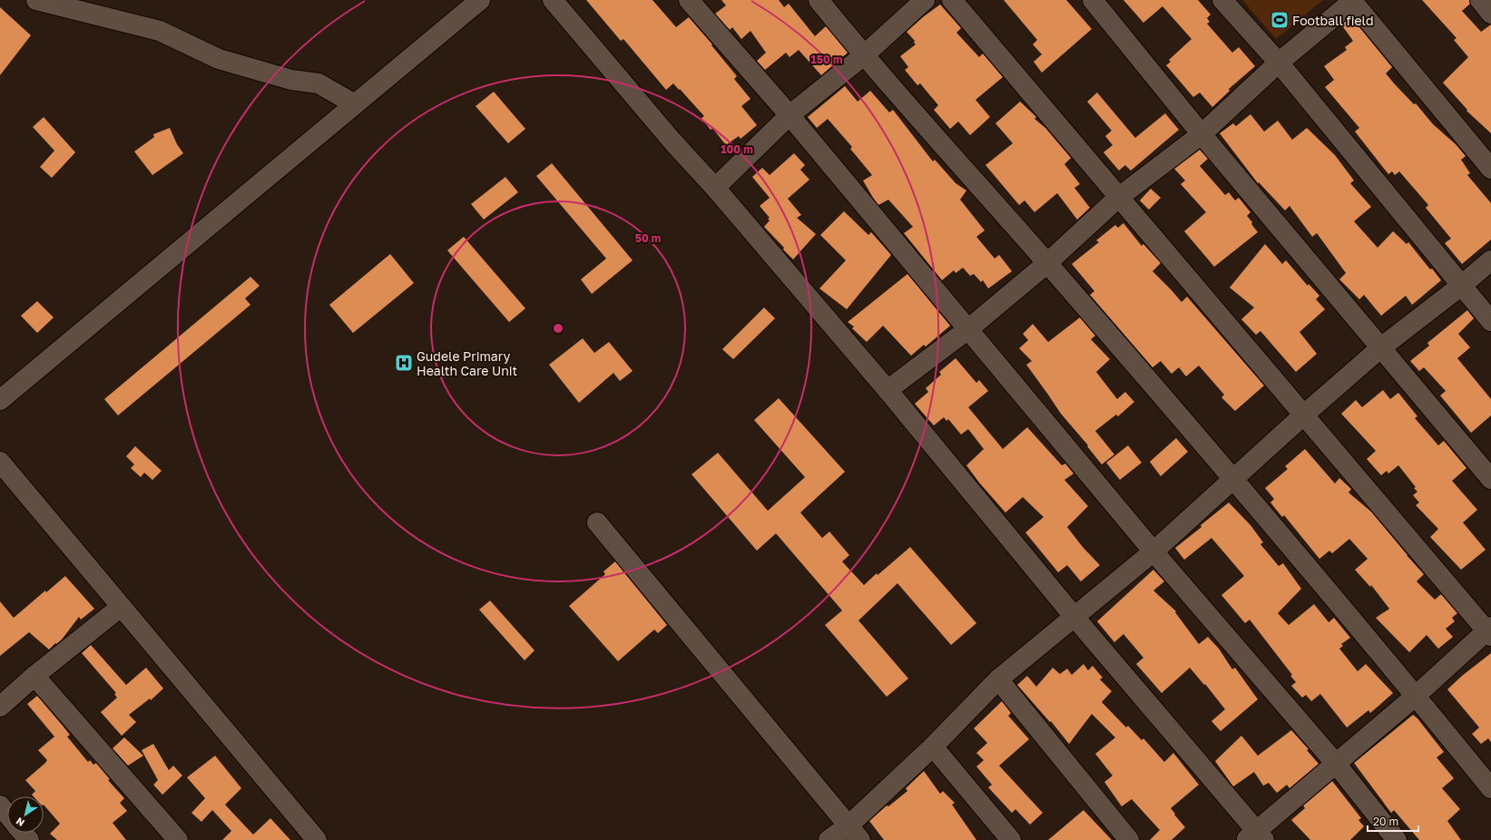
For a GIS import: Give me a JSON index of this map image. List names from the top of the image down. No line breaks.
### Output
{"places":{"sports":["Football field"],"hospital":["Gudele Primary Health Care Unit"]},"scale_bar":"20 m","north":"bottom left","rings":["150 m","100 m","50 m"]}
